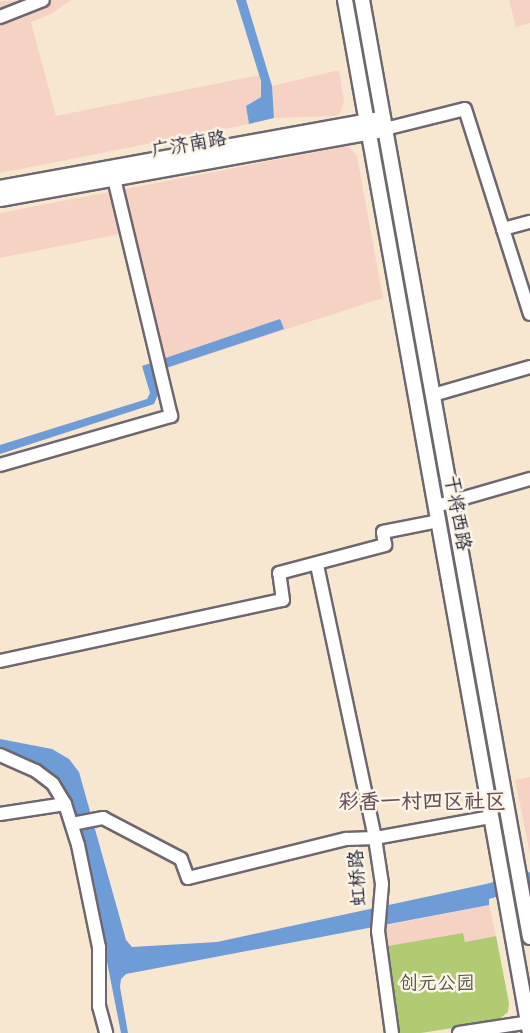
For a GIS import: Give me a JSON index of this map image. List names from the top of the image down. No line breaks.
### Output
{"streets":{"main road":["广济南路","干将西路"],"street":["虹桥路"]},"crossings":[["广济南路","干将西路"],["干将西路","虹桥路"]],"districts":["彩香一村四区社区"],"parks":["创元公园"]}
